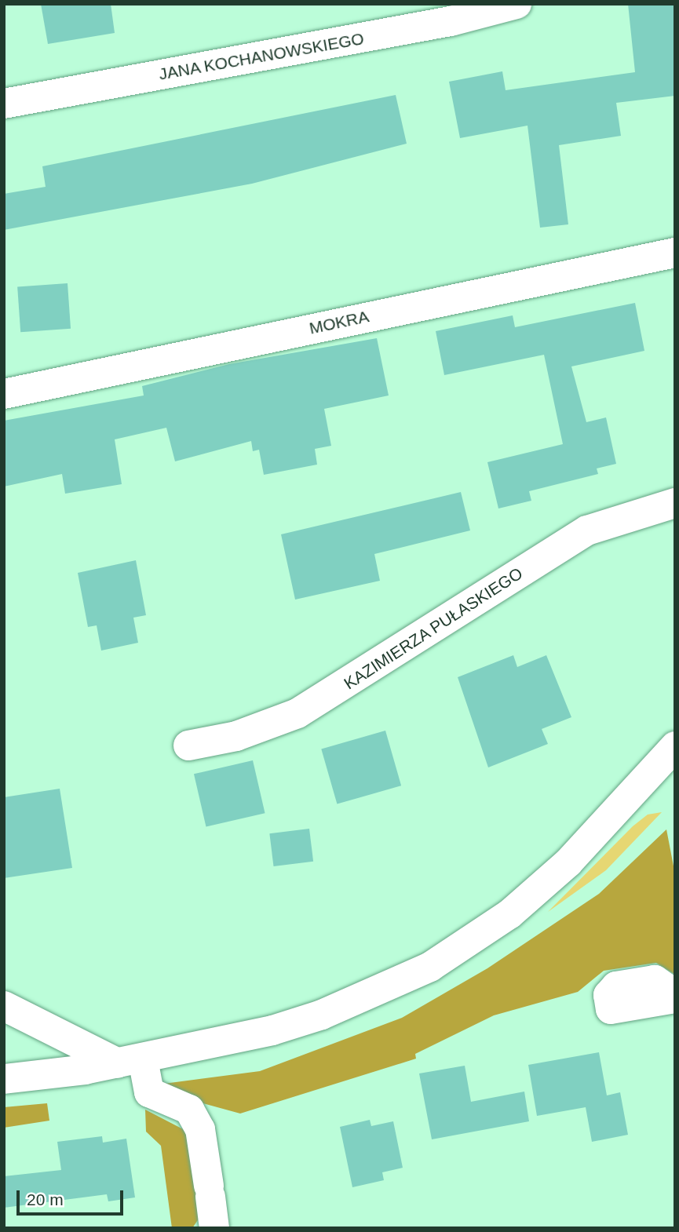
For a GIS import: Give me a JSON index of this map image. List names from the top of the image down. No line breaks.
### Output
{"streets":{"street":["JANA KOCHANOWSKIEGO","MOKRA","KAZIMIERZA PUŁASKIEGO"]},"scale_bar":"20 m"}
